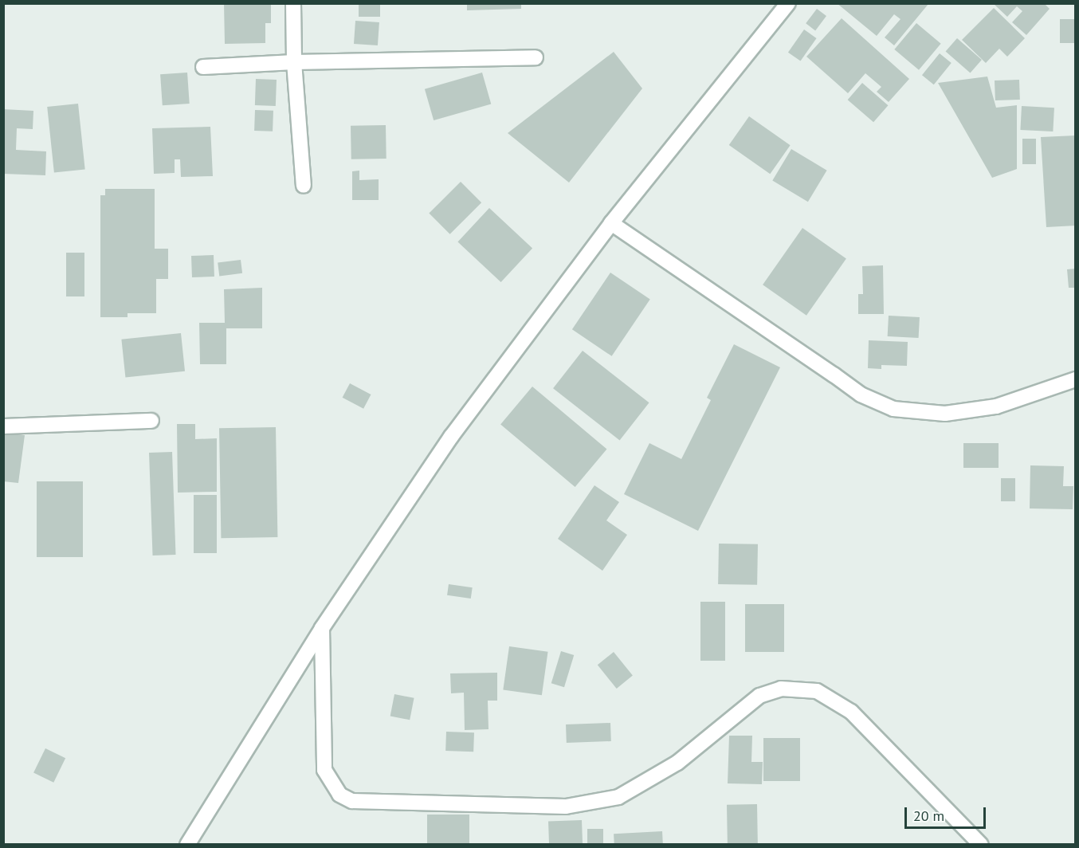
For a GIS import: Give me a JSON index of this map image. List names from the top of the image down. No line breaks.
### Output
{"scale_bar":"20 m"}
